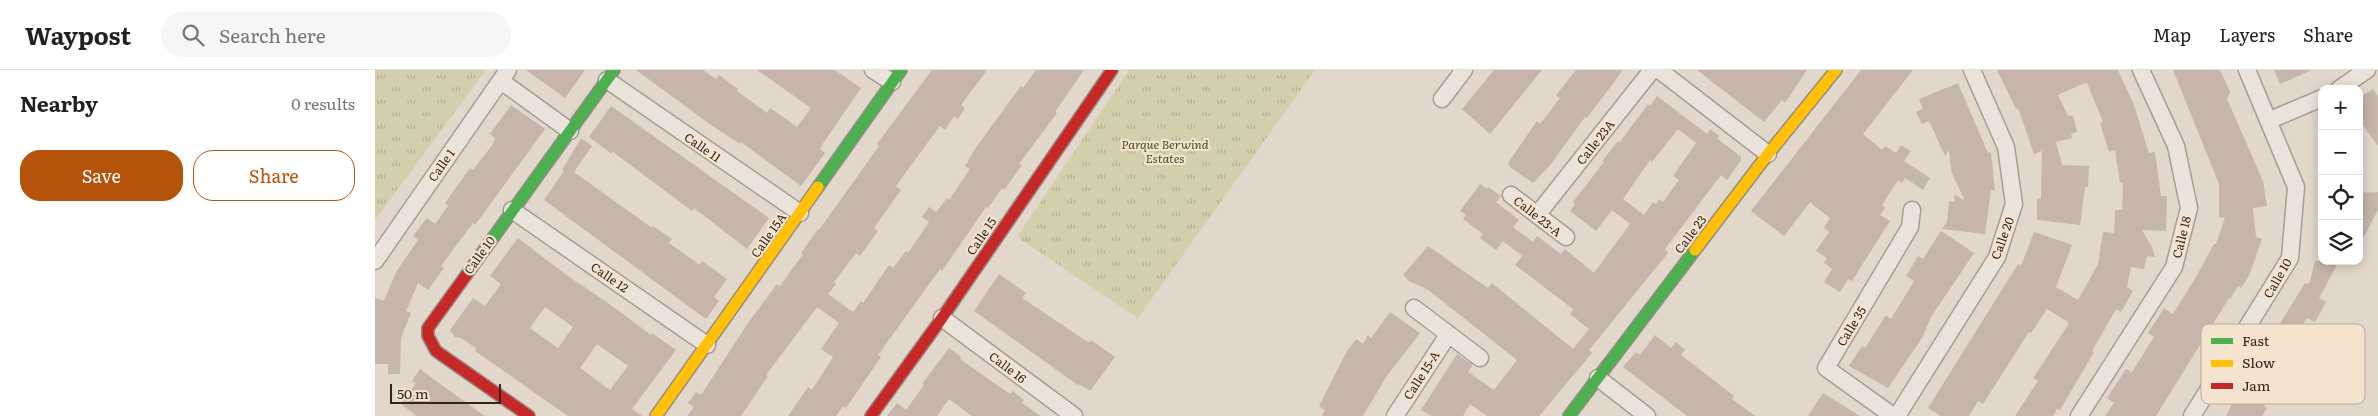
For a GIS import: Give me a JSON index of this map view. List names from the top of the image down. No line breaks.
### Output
{"streets":{"street":["Calle 23A","Calle 11","Calle 1","Calle 23-A","Calle 23","Calle 15A","Calle 15","Calle 18","Calle 20","Calle 10","Calle 12","Calle 35","Calle 16","Calle 15-A"]},"crossings":[["Calle 23A","Calle 23-A"],["Calle 11","Calle 15A"],["Calle 11","Calle 10"],["Calle 15A","Calle 12"],["Calle 15","Calle 16"],["Calle 10","Calle 12"]],"parks":["Parque Berwind Estates"],"legend":["Fast","Slow","Jam"],"scale_bar":"50 m","page":{"header":"Waypost","search":"Search here","nav":["Map","Layers","Share"],"heading":["Nearby","0 results"],"map_buttons":["+","−"],"buttons":["Save","Share"],"scale":"50 m"}}
